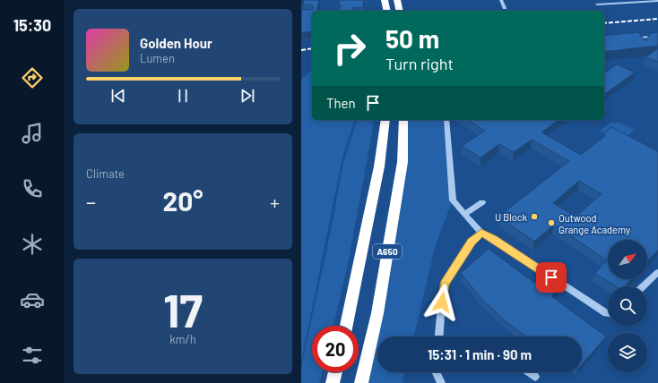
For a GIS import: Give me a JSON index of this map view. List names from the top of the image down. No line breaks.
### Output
{"streets":{"highway":["A650"]},"places":["U Block","Outwood Grange Academy"],"north":"top right","page":{"tabs":"15:30","turn":["50 m","Turn right"],"song":["Golden Hour","Lumen"],"then":"Then","tile":["Climate",["17","km/h"]],"heat":["−","20°","+"],"limit":"20","trip":"15:31 · 1 min · 90 m"}}
